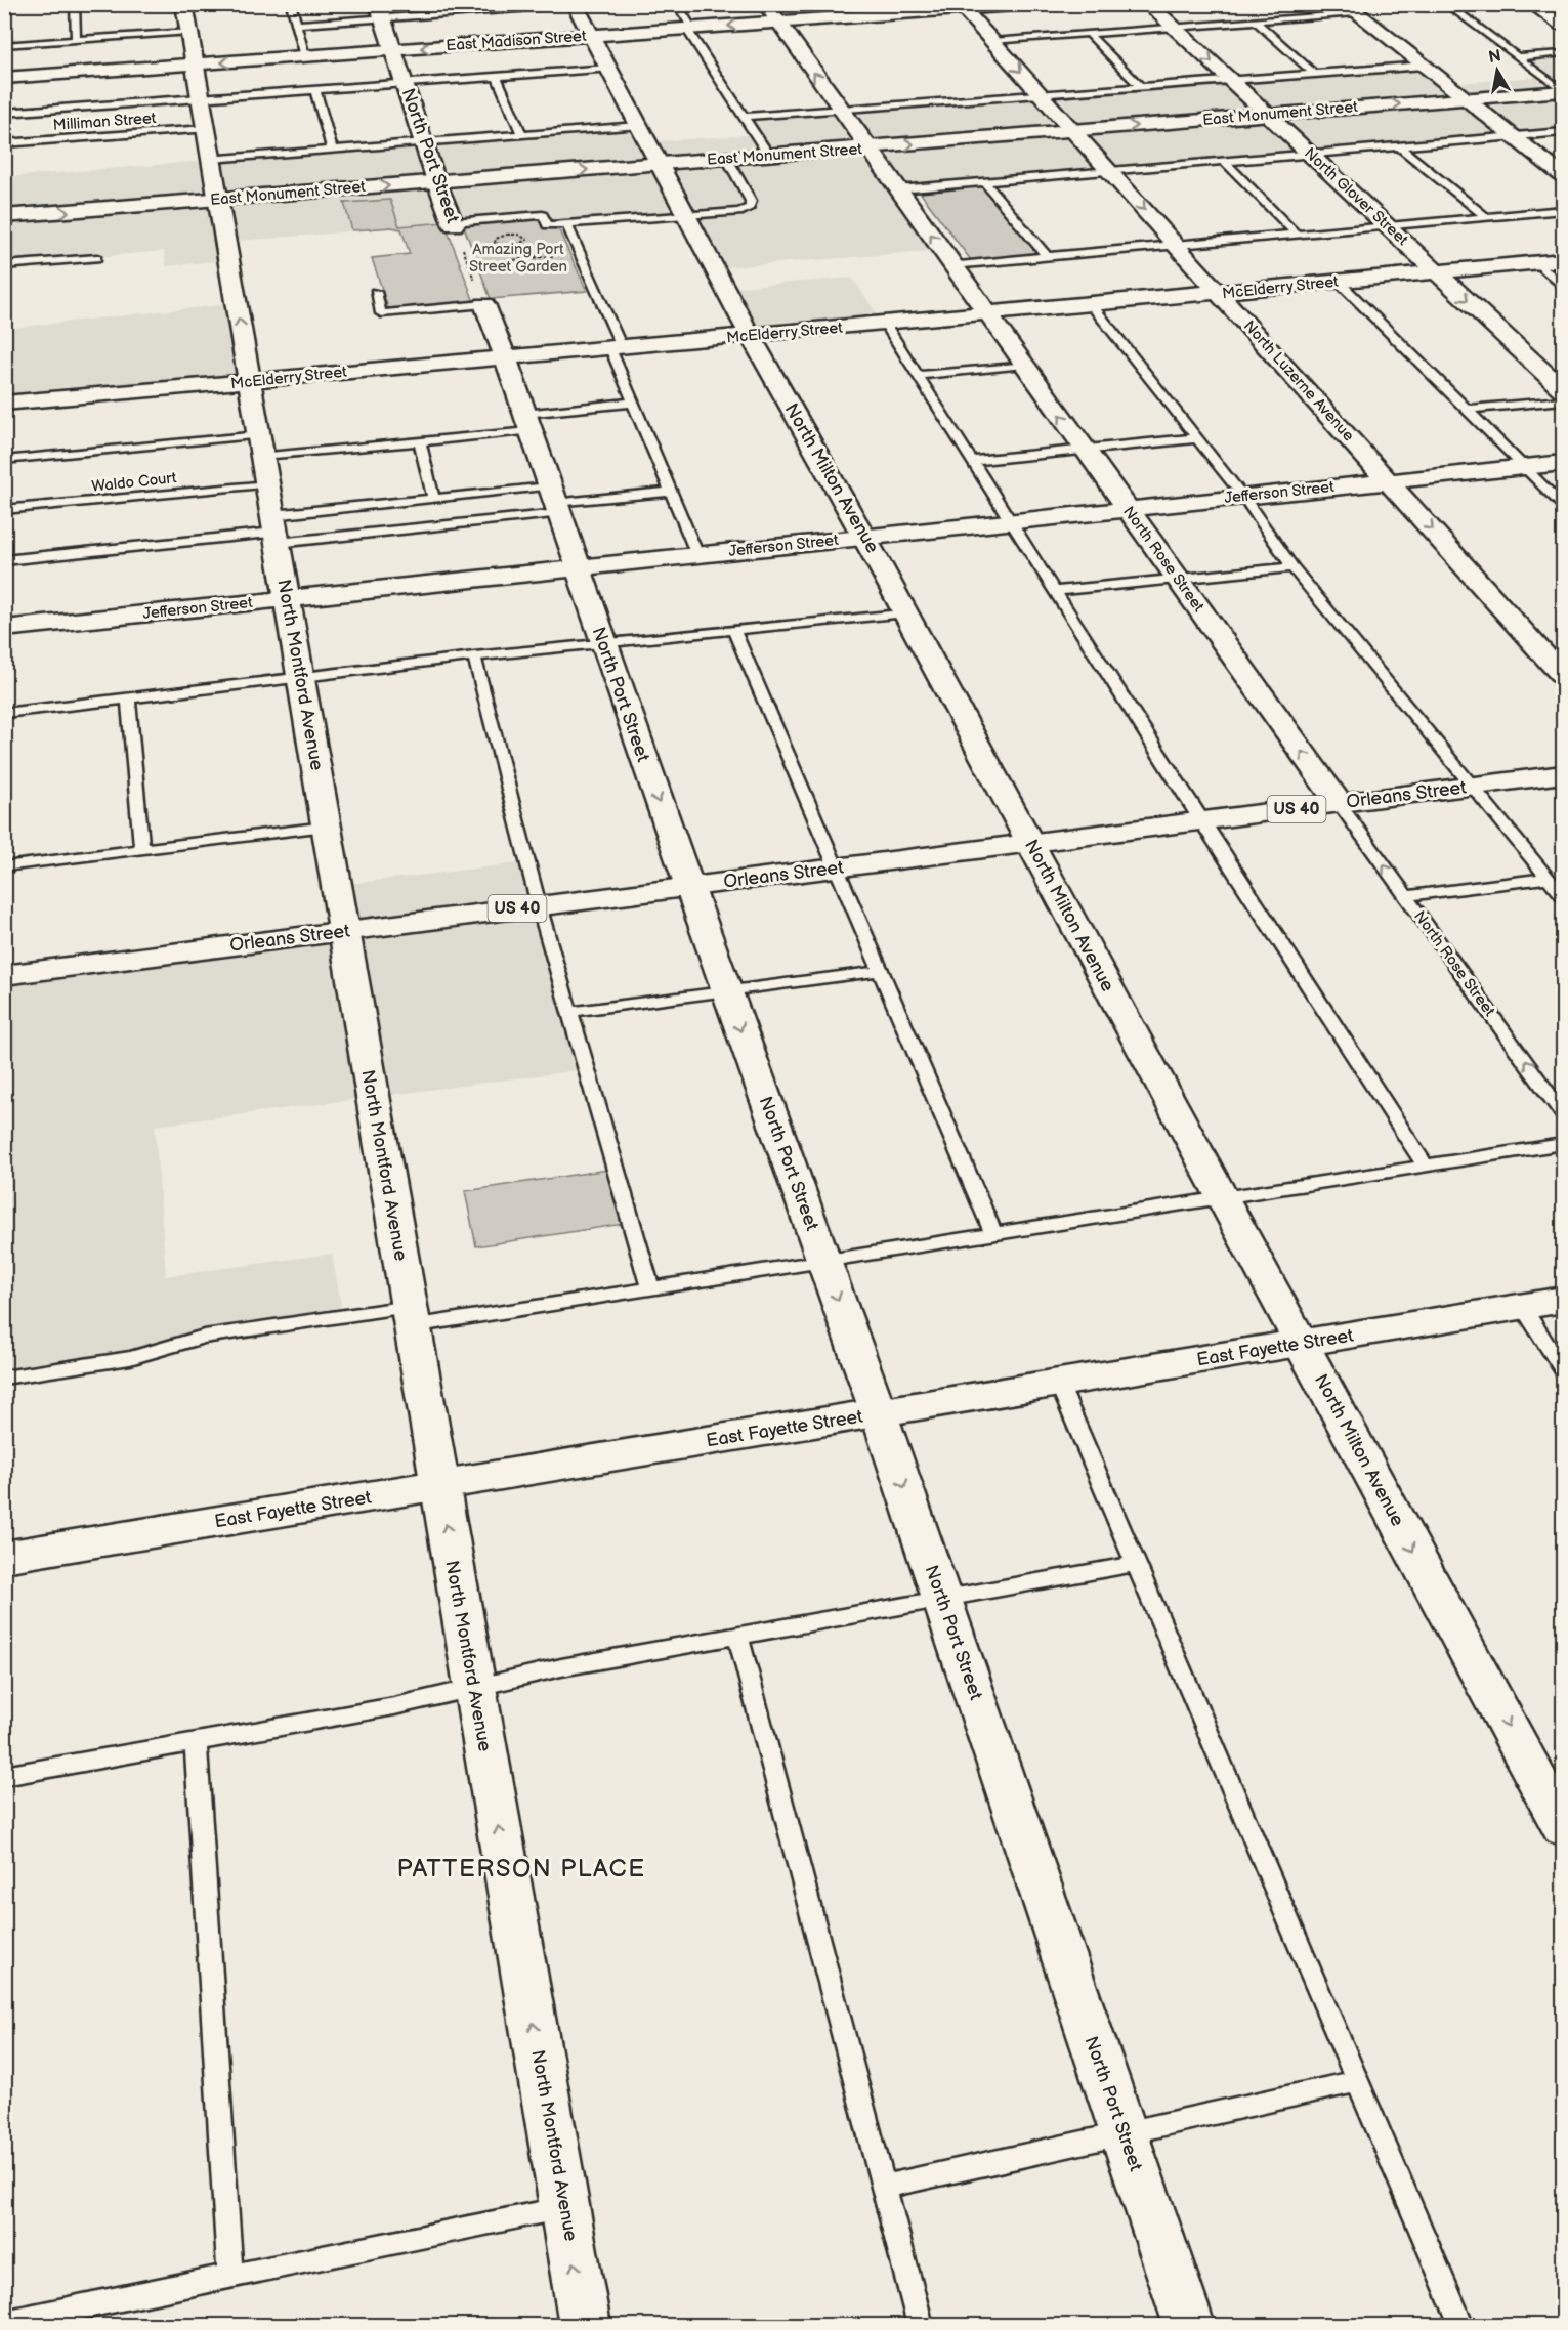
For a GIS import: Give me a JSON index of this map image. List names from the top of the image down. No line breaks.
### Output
{"streets":{"street":["East Madison Street","East Monument Street","North Port Street","North Glover Street","McElderry Street","North Luzerne Avenue","North Milton Avenue","Jefferson Street","North Rose Street","North Montford Avenue","Orleans Street","US 40","East Fayette Street"],"lane":["Milliman Street","Waldo Court"]},"crossings":[["East Madison Street","North Port Street"],["East Madison Street","North Luzerne Avenue"],["East Madison Street","North Milton Avenue"],["East Madison Street","North Rose Street"],["East Madison Street","North Montford Avenue"],["East Monument Street","North Port Street"],["East Monument Street","North Glover Street"],["East Monument Street","North Luzerne Avenue"],["East Monument Street","North Milton Avenue"],["East Monument Street","North Rose Street"],["East Monument Street","North Montford Avenue"],["Milliman Street","North Montford Avenue"],["North Port Street","McElderry Street"],["North Port Street","Jefferson Street"],["North Port Street","Orleans Street"],["North Port Street","East Fayette Street"],["North Glover Street","McElderry Street"],["McElderry Street","North Luzerne Avenue"],["McElderry Street","North Milton Avenue"],["McElderry Street","North Rose Street"],["McElderry Street","North Montford Avenue"],["North Luzerne Avenue","Jefferson Street"],["North Milton Avenue","Jefferson Street"],["North Milton Avenue","Orleans Street"],["North Milton Avenue","East Fayette Street"],["Waldo Court","North Montford Avenue"],["Jefferson Street","North Rose Street"],["Jefferson Street","North Montford Avenue"],["North Rose Street","Orleans Street"],["North Montford Avenue","Orleans Street"],["North Montford Avenue","East Fayette Street"]],"one_way":["East Madison Street","East Monument Street","North Port Street","North Glover Street","North Luzerne Avenue","North Rose Street","North Montford Avenue"],"districts":["PATTERSON PLACE"],"parks":["Amazing Port Street Garden"],"north":"top"}
